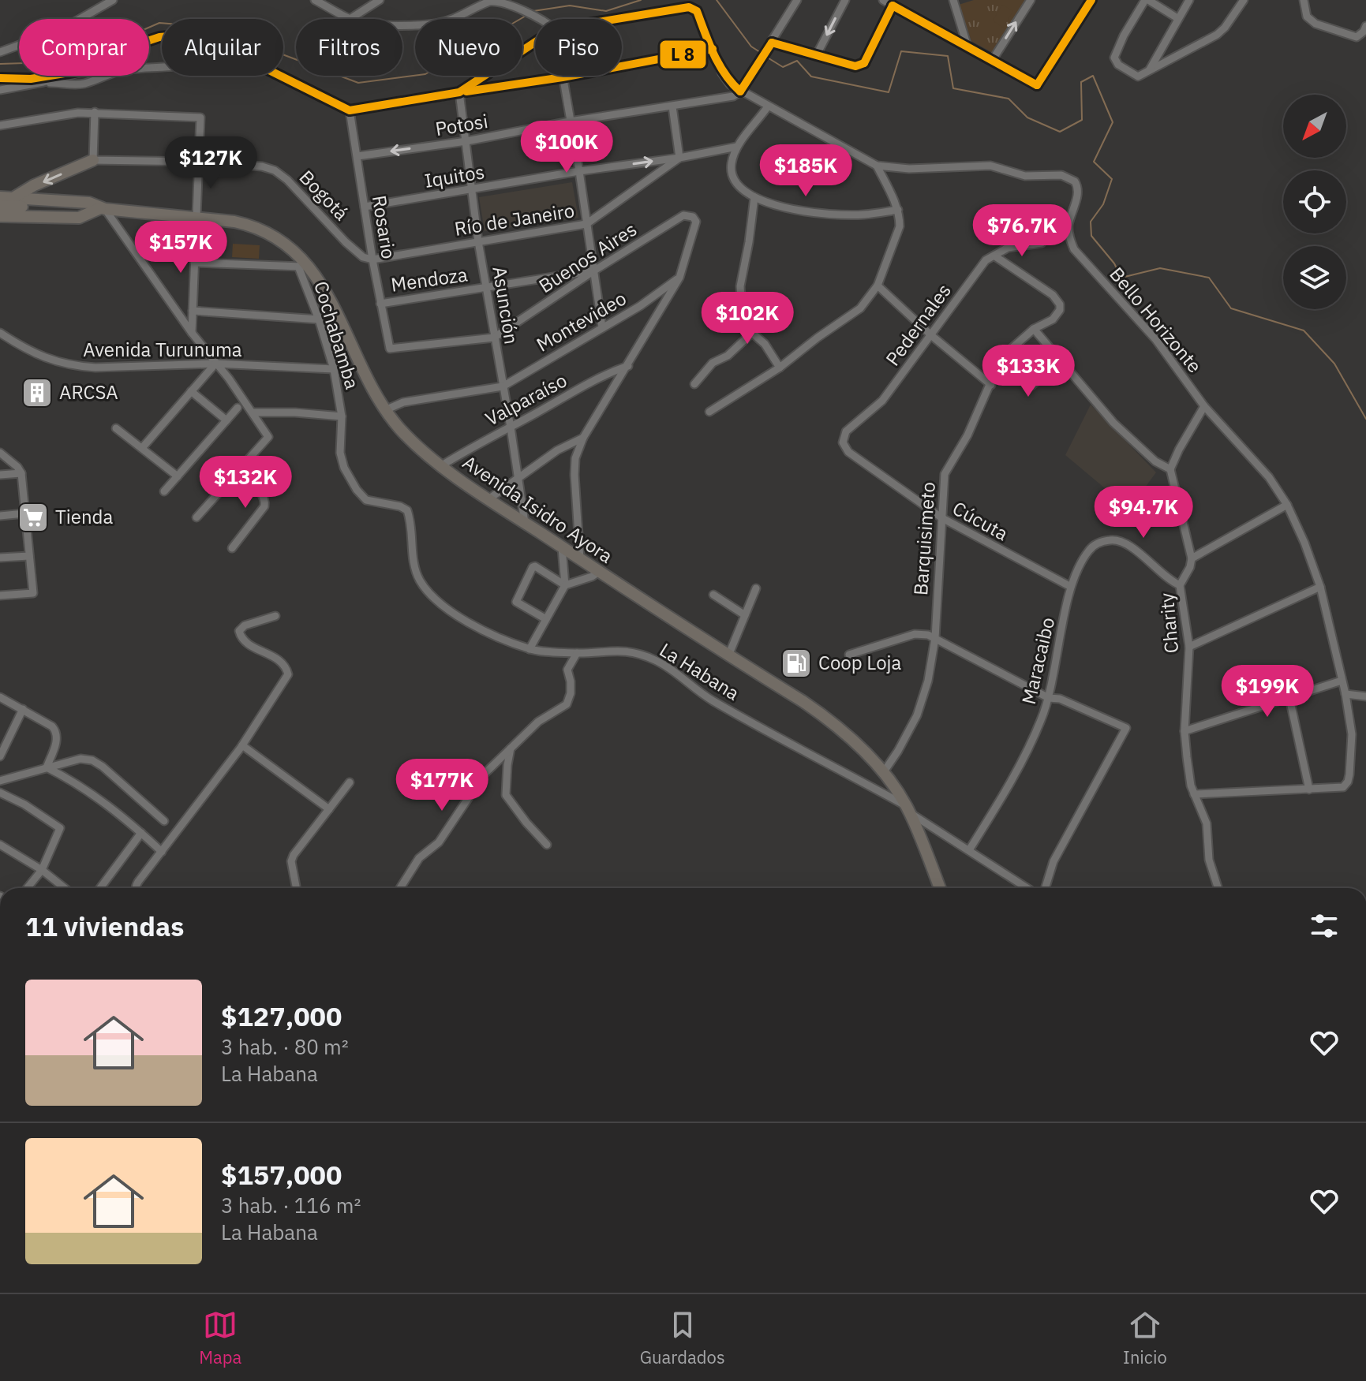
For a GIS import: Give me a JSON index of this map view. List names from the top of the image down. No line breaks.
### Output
{"streets":{"main road":["Avenida Isidro Ayora"],"street":["Potosi","Iquitos","Bogotá","Río de Janeiro","Rosario","Buenos Aires","Mendoza","Asunción","Bello Horizonte","Montevideo","Pedernales","Cochabamba","Avenida Turunuma","Valparaíso","Cúcuta","Barquisimeto","Charity","Maracaibo","La Habana"]},"crossings":[["Potosi","Rosario"],["Potosi","Asunción"],["Potosi","Bello Horizonte"],["Iquitos","Río de Janeiro"],["Iquitos","Rosario"],["Iquitos","Asunción"],["Bogotá","Río de Janeiro"],["Bogotá","Rosario"],["Río de Janeiro","Rosario"],["Río de Janeiro","Asunción"],["Rosario","Buenos Aires"],["Rosario","Mendoza"],["Buenos Aires","Mendoza"],["Buenos Aires","Asunción"],["Buenos Aires","Montevideo"],["Mendoza","Asunción"],["Asunción","Montevideo"],["Asunción","Valparaíso"],["Asunción","Avenida Isidro Ayora"],["Montevideo","Avenida Isidro Ayora"],["Pedernales","Cúcuta"],["Pedernales","Barquisimeto"],["Cochabamba","Avenida Turunuma"],["Cochabamba","La Habana"],["Valparaíso","Avenida Isidro Ayora"],["Avenida Isidro Ayora","Barquisimeto"],["Avenida Isidro Ayora","La Habana"],["Cúcuta","Barquisimeto"],["Cúcuta","Maracaibo"],["Charity","Maracaibo"],["Maracaibo","La Habana"]],"places":{"building":["ARCSA"],"supermarket":["Tienda"],"fuel station":["Coop Loja"]},"north":"bottom left","page":{"chip":["Comprar","Alquilar","Filtros","Nuevo","Piso"],"price":["$100K","$127K","$185K","$76.7K","$157K","$102K","$133K","$132K","$94.7K","$199K","$177K"],"heading":"11 viviendas","list":[{"name":"$127,000","note":"3 hab. · 80 m² · La Habana"},{"name":"$157,000","note":"3 hab. · 116 m² · La Habana"}],"tabs":["Mapa","Guardados","Inicio"]}}
